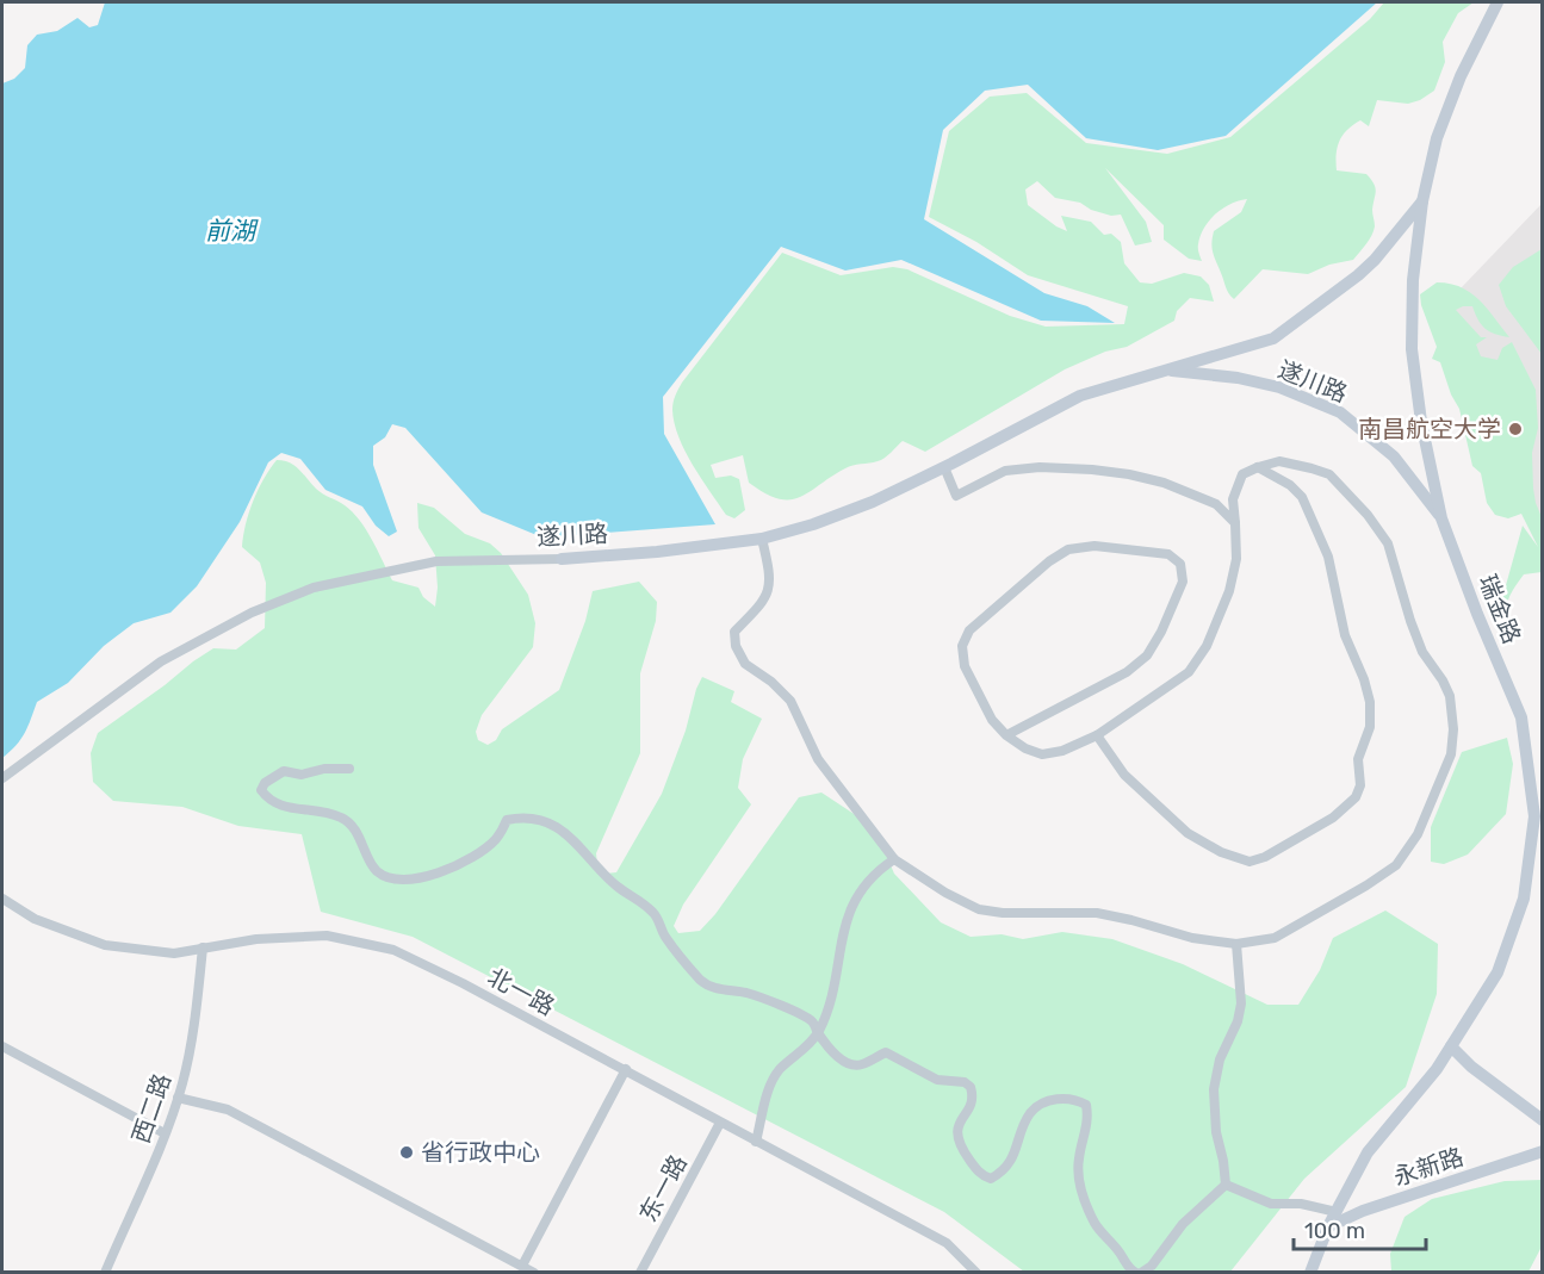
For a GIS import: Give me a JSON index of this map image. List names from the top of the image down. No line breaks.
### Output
{"streets":{"street":["遂川路","瑞金路","北一路","西二路","永新路","东一路"]},"crossings":[["遂川路","瑞金路"],["瑞金路","永新路"],["北一路","西二路"],["北一路","东一路"]],"water":["前湖"],"places":["南昌航空大学","省行政中心"],"scale_bar":"100 m"}
